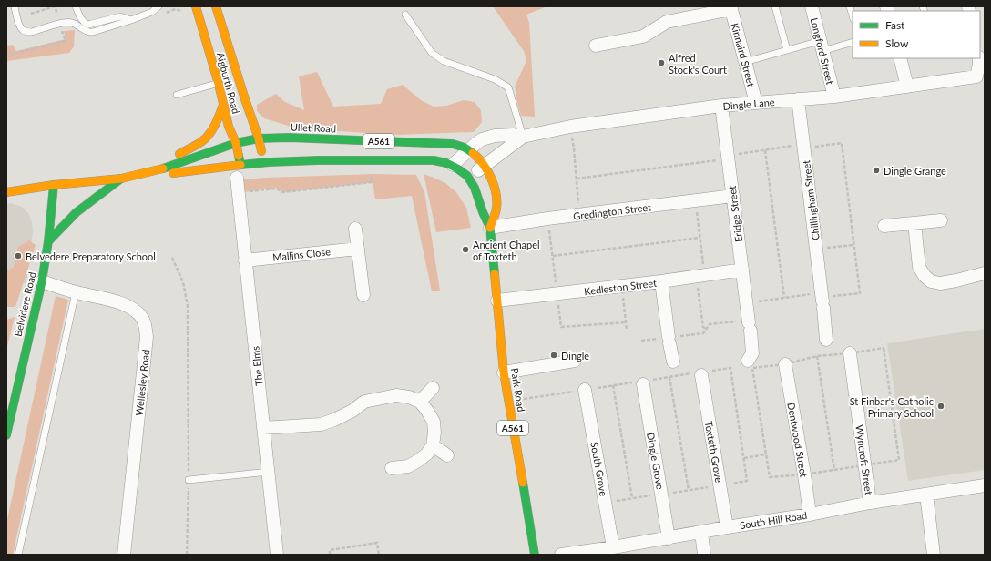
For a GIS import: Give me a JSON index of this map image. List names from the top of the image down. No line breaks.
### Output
{"streets":{"main road":["Aigburth Road","Ullet Road","A561","Belvidere Road","Park Road"],"street":["Longford Street","Kinnaird Street","Dingle Lane","Chillingham Street","Gredington Street","Eridge Street","Mallins Close","Kedleston Street","The Elms","Wellesley Road","Dentwood Street","Toxteth Grove","Wyncroft Street","Dingle Grove","South Grove","South Hill Road"]},"crossings":[["Longford Street","Dingle Lane"],["Kinnaird Street","Dingle Lane"],["Aigburth Road","Ullet Road"],["Dingle Lane","Ullet Road"],["Dingle Lane","Chillingham Street"],["Dingle Lane","Eridge Street"],["Dingle Lane","Park Road"],["Ullet Road","Belvidere Road"],["Ullet Road","Park Road"],["Gredington Street","Eridge Street"],["Gredington Street","Park Road"],["Eridge Street","Kedleston Street"],["Mallins Close","The Elms"],["Kedleston Street","Park Road"],["Belvidere Road","Wellesley Road"],["Dentwood Street","South Hill Road"],["Toxteth Grove","South Hill Road"],["Wyncroft Street","South Hill Road"],["Dingle Grove","South Hill Road"],["South Grove","South Hill Road"]],"places":["Alfred Stock's Court","Dingle Grange","Ancient Chapel of Toxteth","Belvedere Preparatory School","Dingle","St Finbar's Catholic Primary School"],"legend":["Fast","Slow"]}
